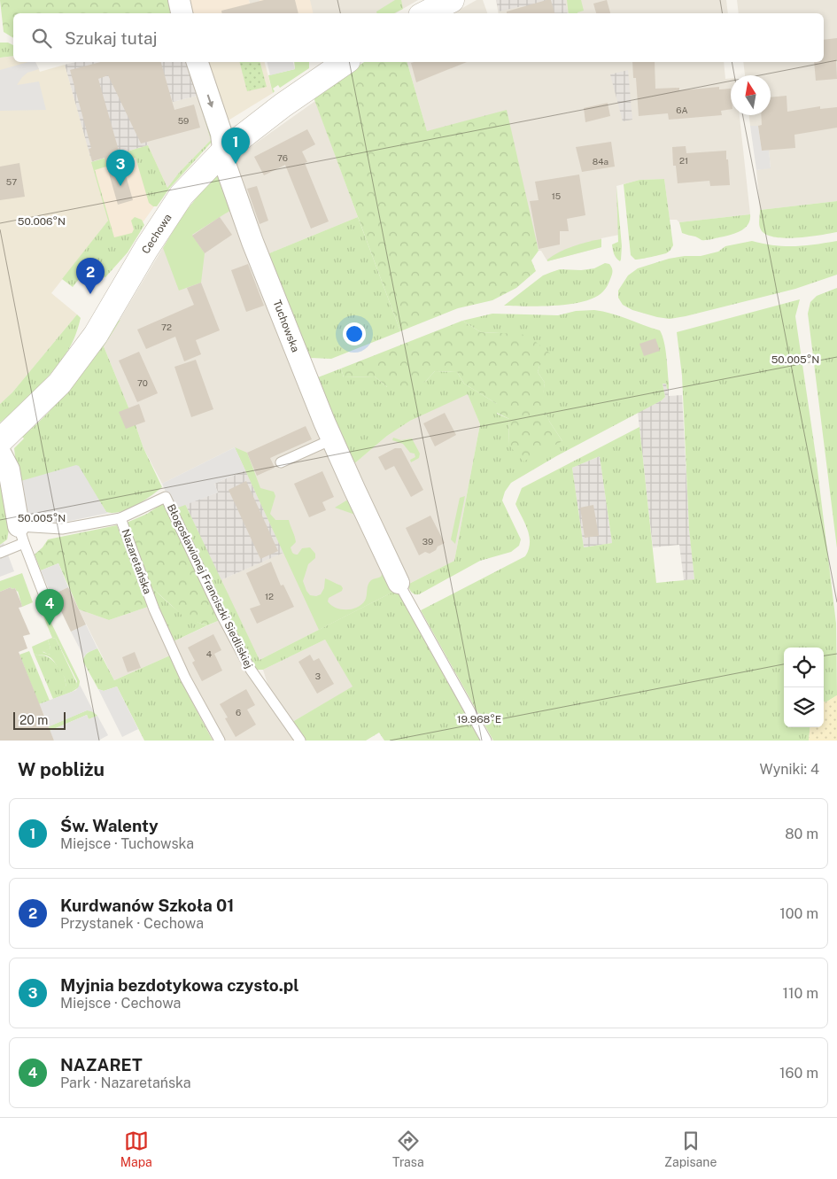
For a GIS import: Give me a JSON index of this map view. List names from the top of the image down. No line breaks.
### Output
{"streets":{"street":["Cechowa","Tuchowska"],"lane":["Nazaretańska","Błogosławionej Franciszki Siedliskiej"]},"crossings":[["Cechowa","Tuchowska"],["Nazaretańska","Błogosławionej Franciszki Siedliskiej"]],"house_numbers":["6A","59","76","21","84a","57","15","72","70","39","12","4","3","6"],"scale_bar":"20 m","north":"top","page":{"search":"Szukaj tutaj","pins":["1","3","2","4"],"scale":"20 m","heading":["W pobliżu","Wyniki: 4"],"list":[{"mark":"1","name":"Św. Walenty","note":"Miejsce · Tuchowska","value":"80 m"},{"mark":"2","name":"Kurdwanów Szkoła 01","note":"Przystanek · Cechowa","value":"100 m"},{"mark":"3","name":"Myjnia bezdotykowa czysto.pl","note":"Miejsce · Cechowa","value":"110 m"},{"mark":"4","name":"NAZARET","note":"Park · Nazaretańska","value":"160 m"}],"nav":["Mapa","Trasa","Zapisane"]},"coordinates":["50.006°N","50.005°N","19.968°E"]}
